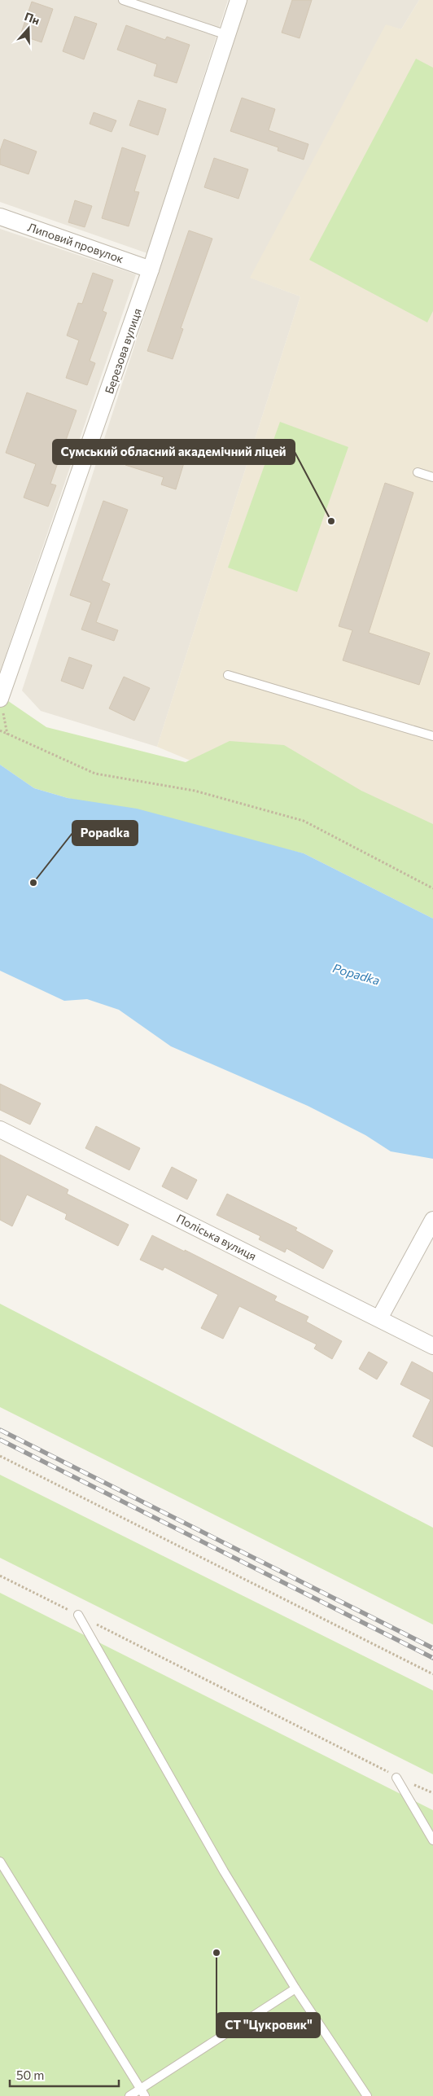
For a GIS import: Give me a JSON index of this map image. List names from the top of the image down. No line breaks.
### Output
{"streets":{"street":["Липовий провулок","Березова вулиця","Поліська вулиця"]},"crossings":[["Липовий провулок","Березова вулиця"]],"water":["Popadka"],"places":["Сумський обласний академічний ліцей","Popadka","СТ \"Цукровик\""],"scale_bar":"50 m","north":"top"}
